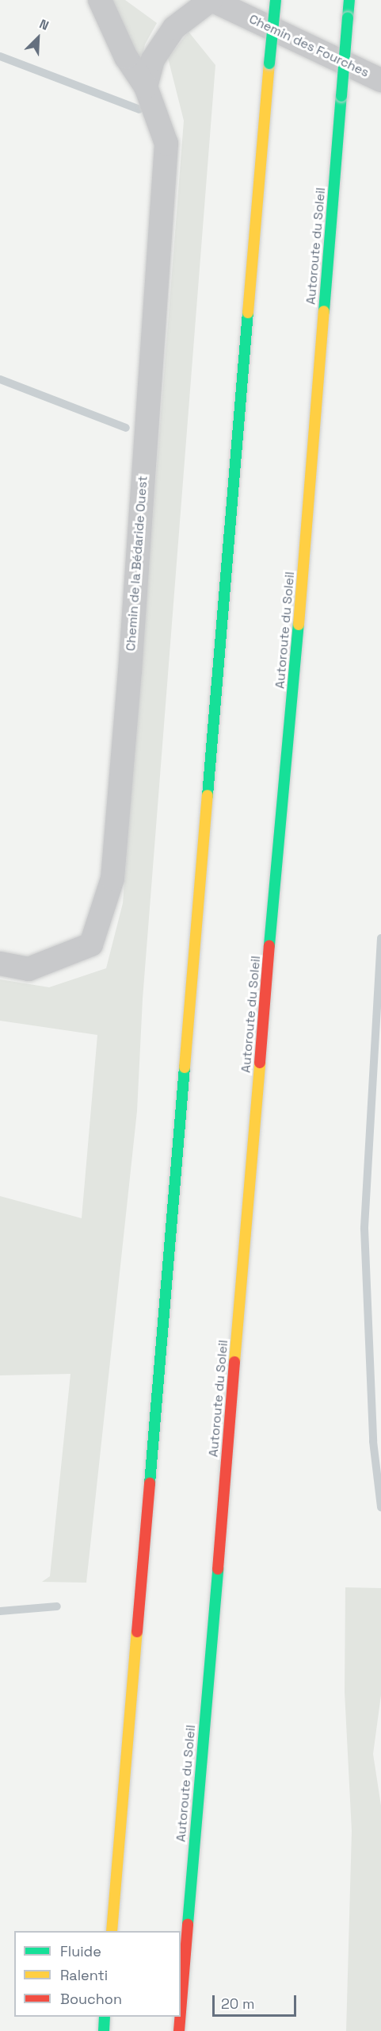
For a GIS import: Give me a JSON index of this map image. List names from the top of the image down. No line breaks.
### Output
{"streets":{"highway":["Autoroute du Soleil"],"street":["Chemin des Fourches","Chemin de la Bédaride Ouest"]},"legend":["Fluide","Ralenti","Bouchon"],"scale_bar":"20 m","north":"top right"}
